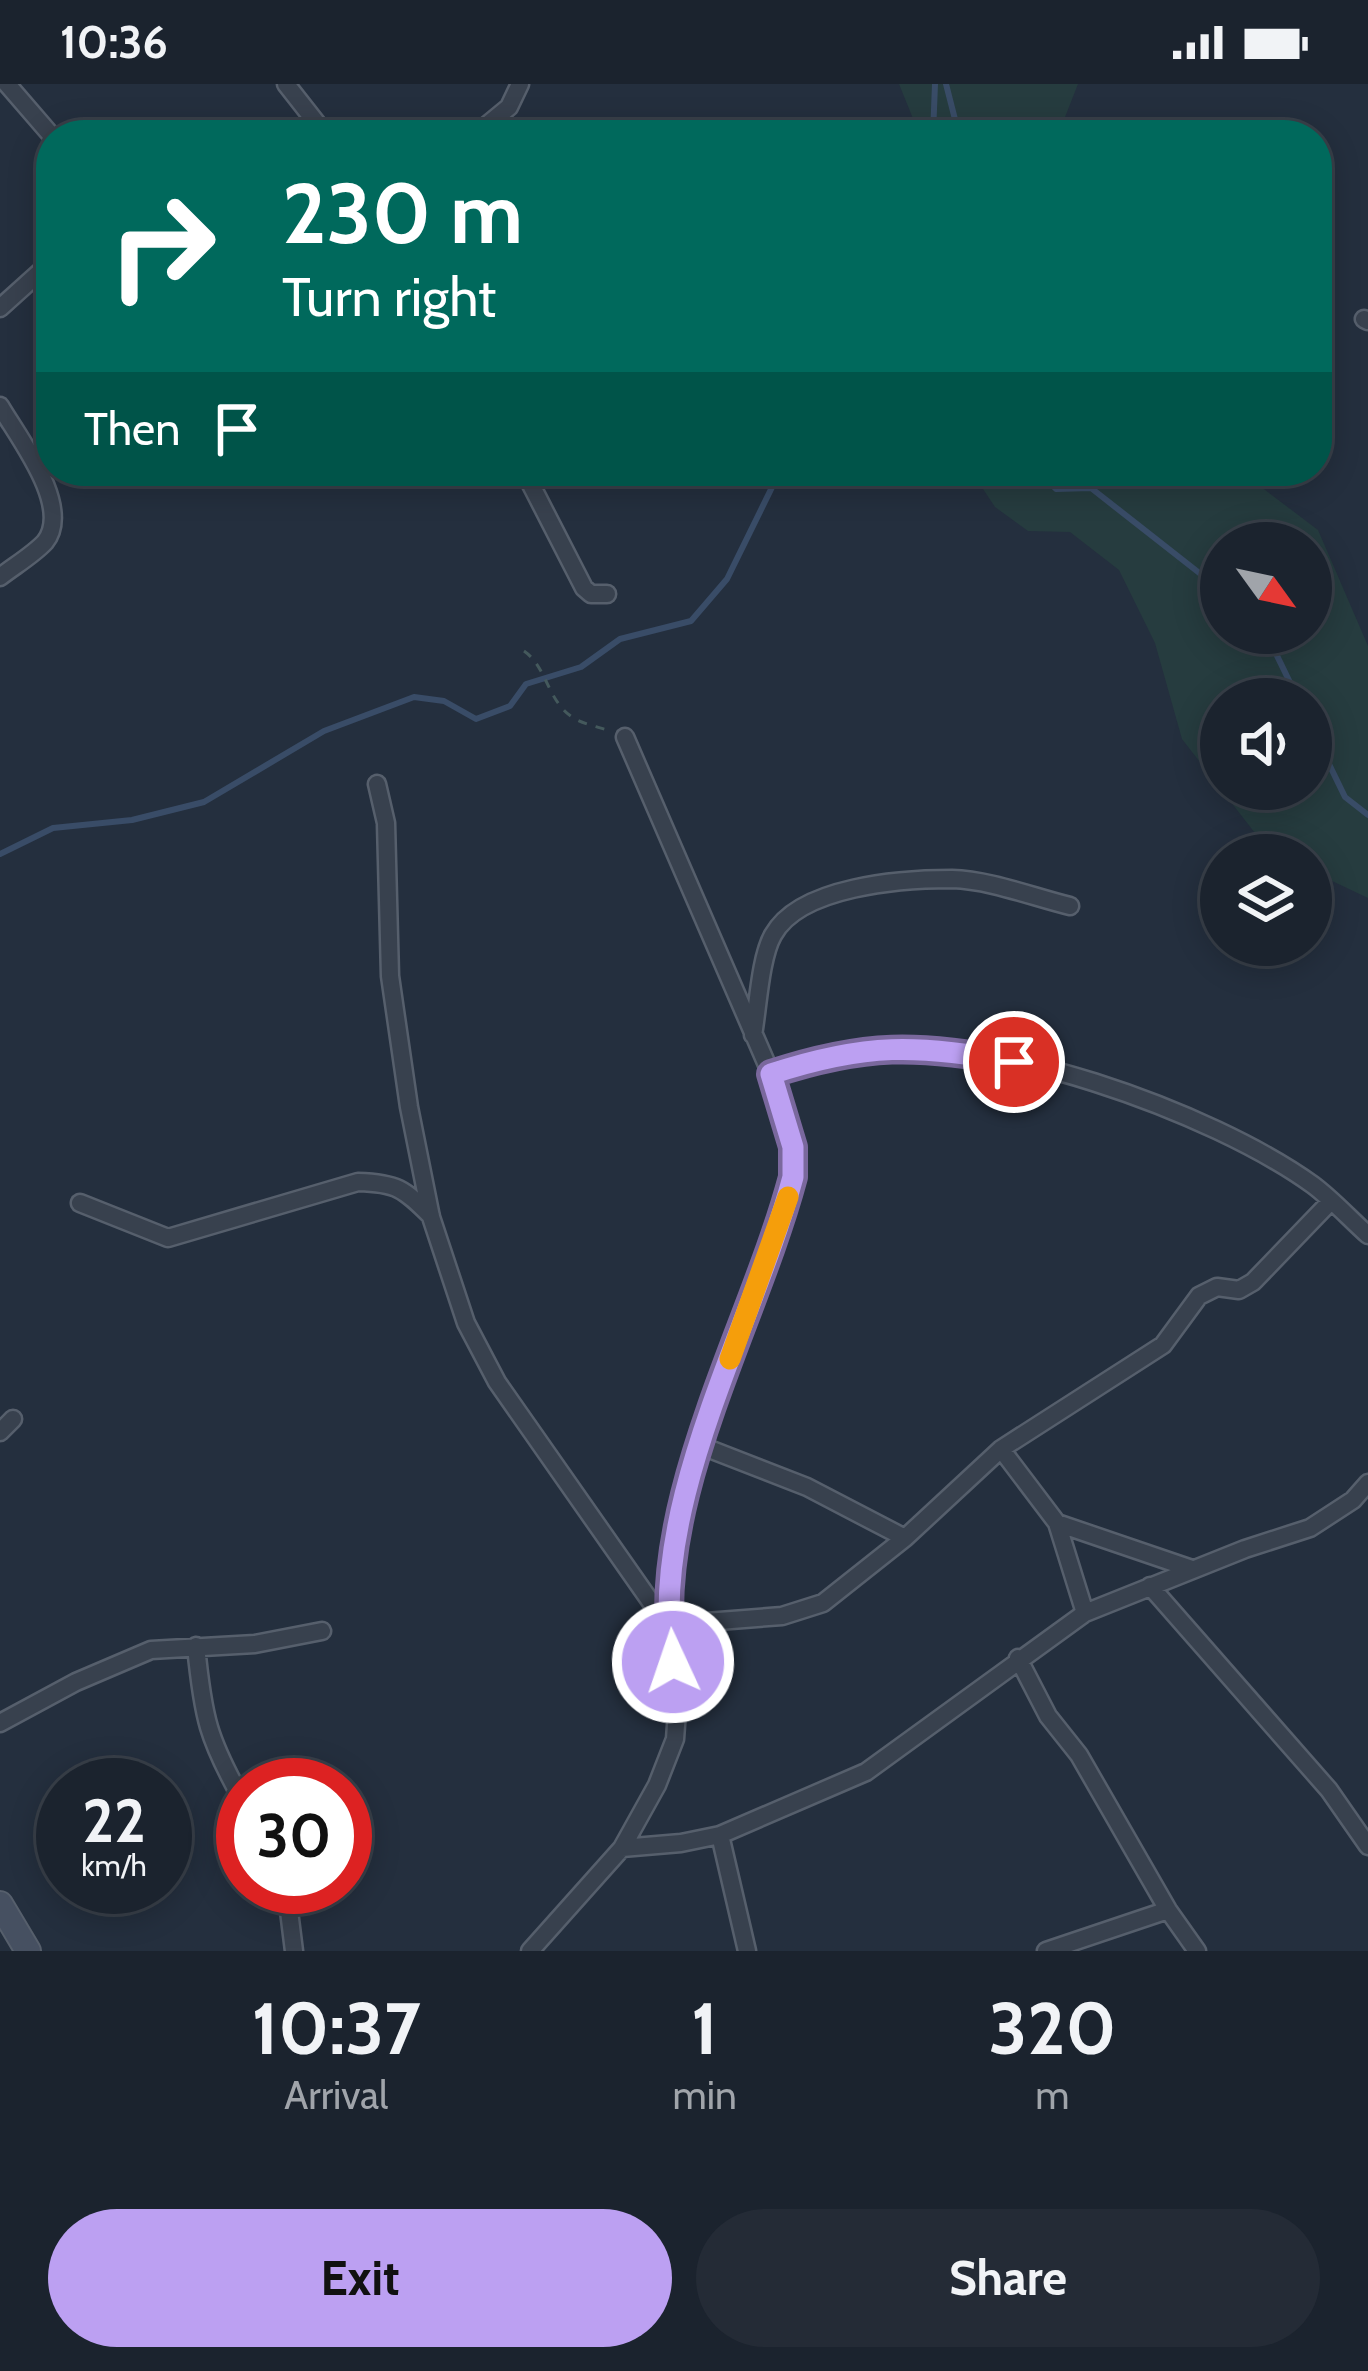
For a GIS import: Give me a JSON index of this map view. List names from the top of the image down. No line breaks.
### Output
{"north":"bottom right","page":{"status":"10:36","turn":["230 m","Turn right"],"then":"Then","speed":"22 km/h","limit":"30","eta":["10:37","Arrival","1","min","320","m"],"buttons":["Exit","Share"]}}
